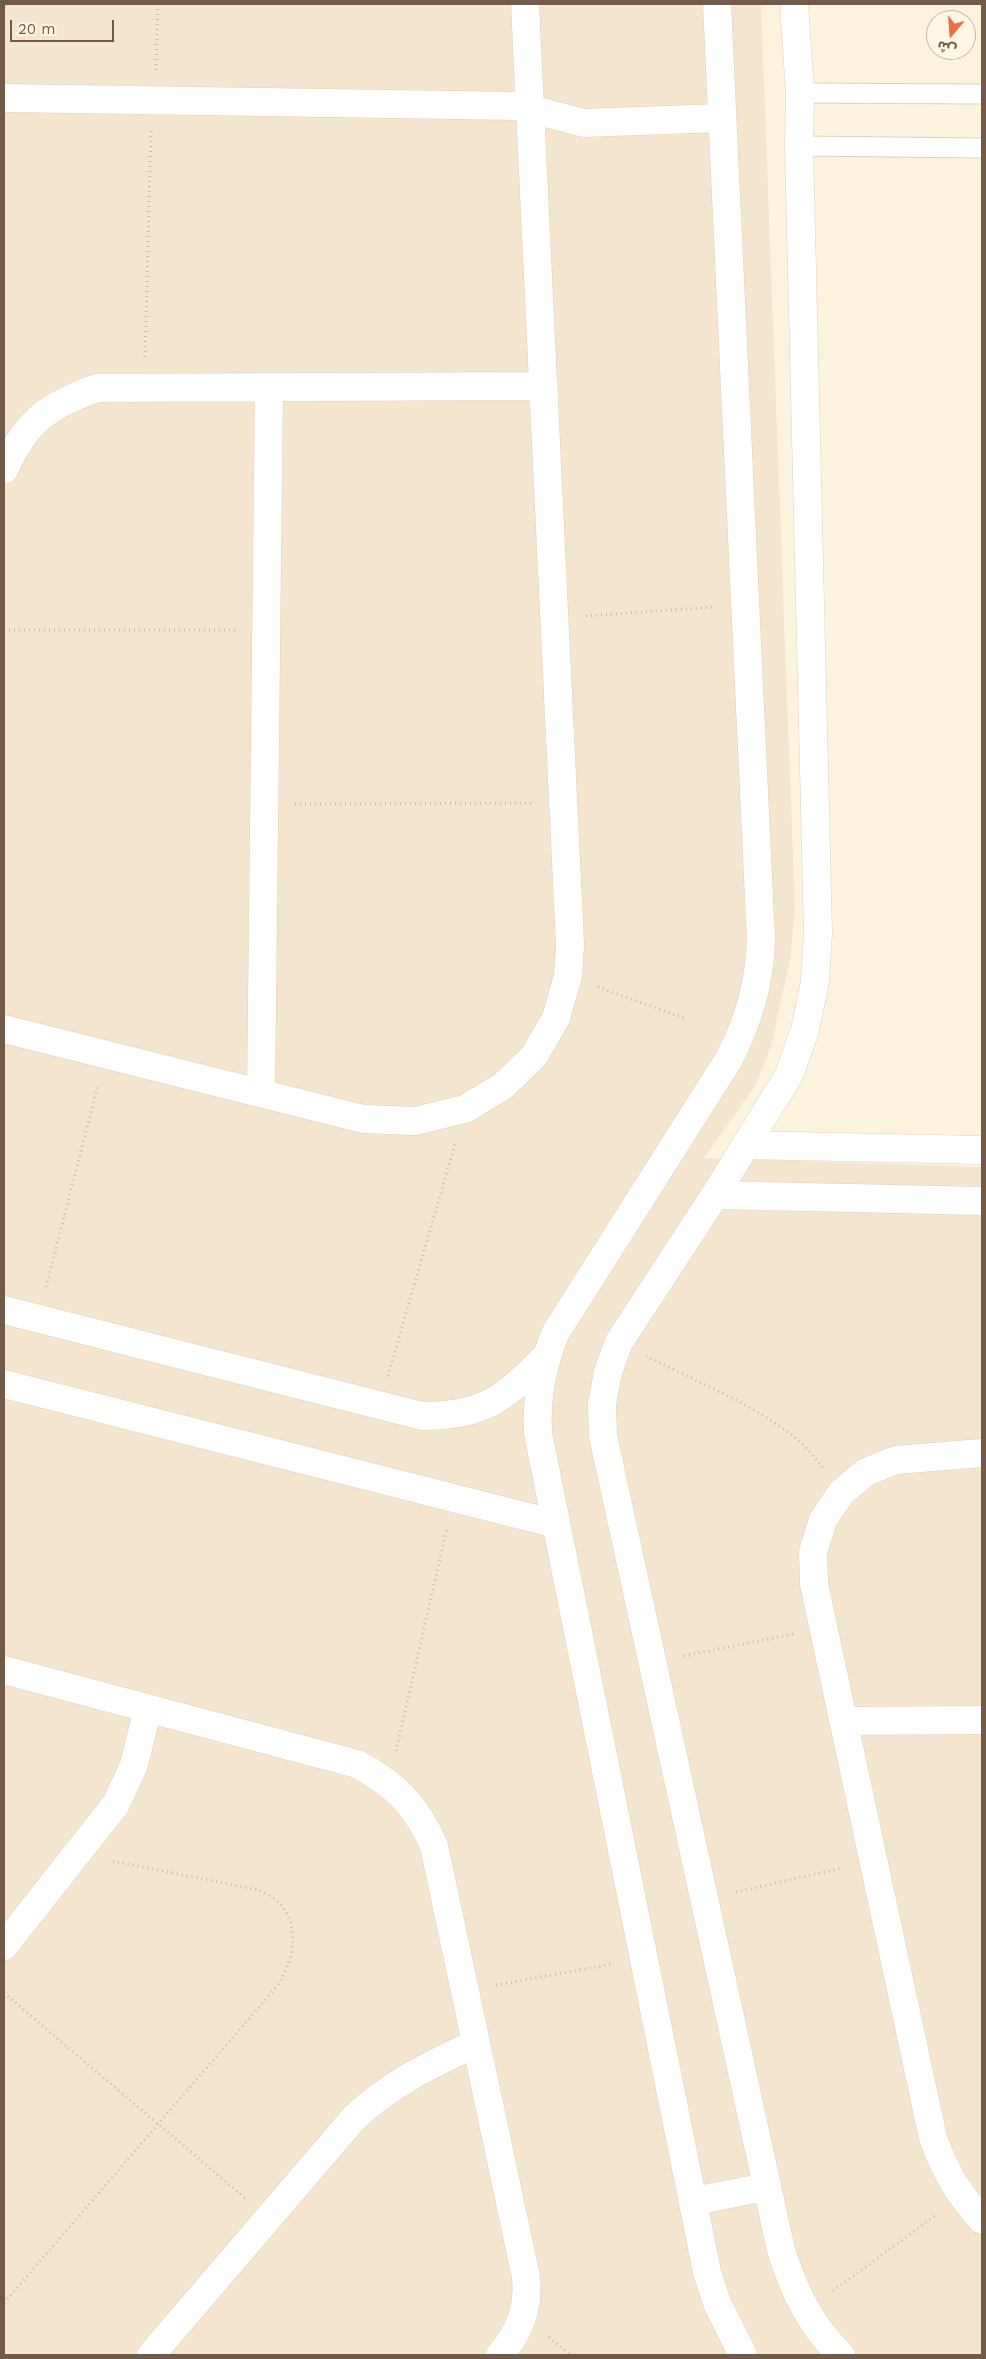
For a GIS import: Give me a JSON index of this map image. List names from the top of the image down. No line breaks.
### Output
{"scale_bar":"20 m","north":"bottom"}
